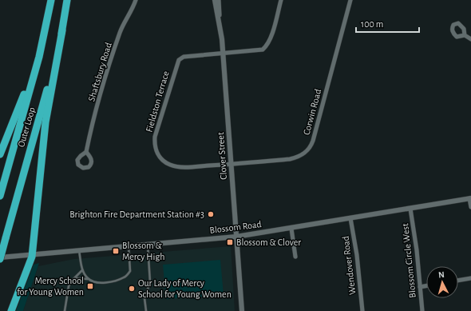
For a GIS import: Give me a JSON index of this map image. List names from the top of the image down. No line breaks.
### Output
{"streets":{"highway":["Outer Loop"],"street":["Shaftsbury Road","Fieldston Terrace","Corwin Road","Clover Street","Blossom Road","Blossom Circle West","Wendover Road"]},"crossings":[["Fieldston Terrace","Corwin Road"],["Fieldston Terrace","Clover Street"],["Corwin Road","Clover Street"],["Outer Loop","Blossom Road"],["Clover Street","Blossom Road"],["Blossom Road","Blossom Circle West"],["Blossom Road","Wendover Road"]],"places":{"other":["Brighton Fire Department Station #3","Our Lady of Mercy School for Young Women"],"transit":["Blossom & Clover","Blossom & Mercy High","Mercy School for Young Women"]},"scale_bar":"100 m","north":"top"}
